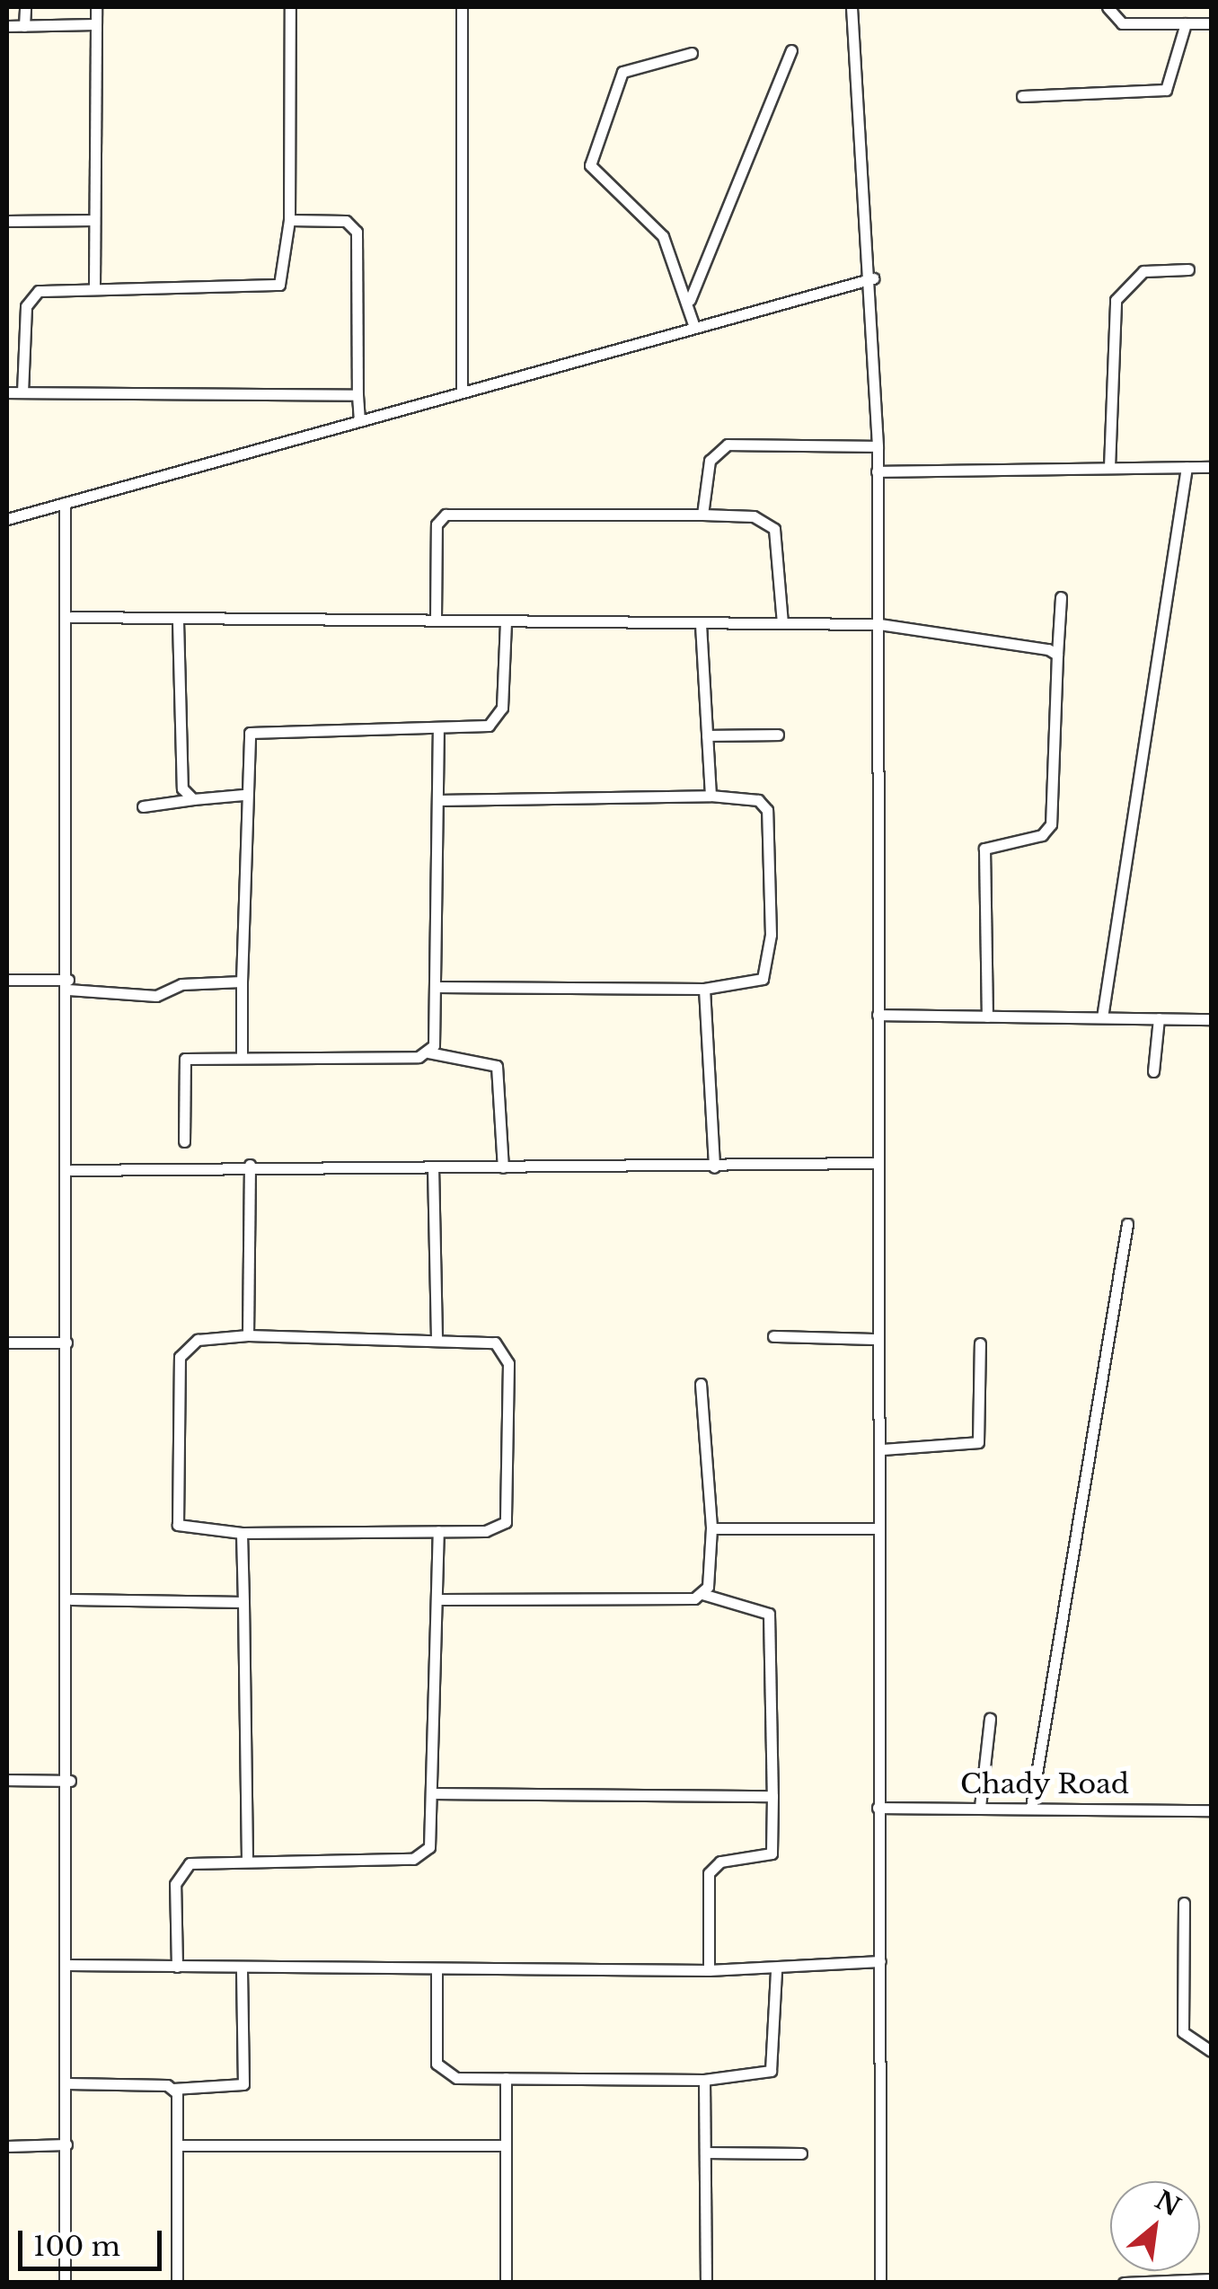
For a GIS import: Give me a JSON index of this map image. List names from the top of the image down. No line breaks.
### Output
{"streets":{"street":["Chady Road"]},"scale_bar":"100 m","north":"top right"}
